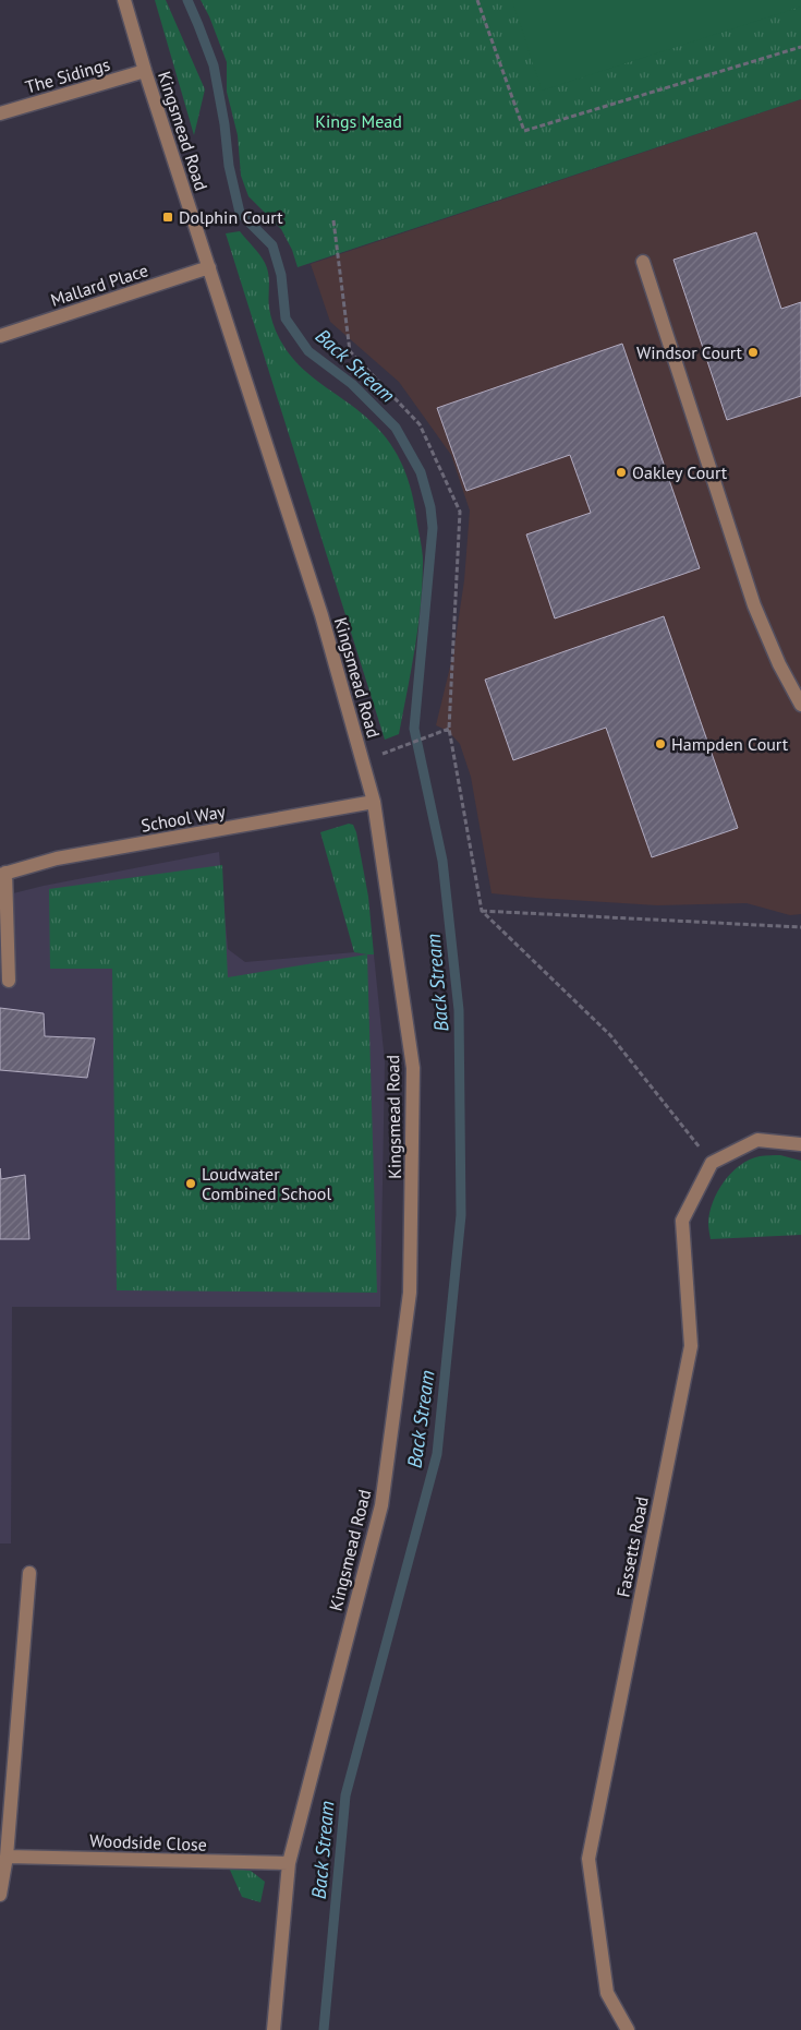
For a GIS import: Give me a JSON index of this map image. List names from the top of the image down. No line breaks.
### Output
{"streets":{"street":["The Sidings","Kingsmead Road","Mallard Place","School Way","Fassetts Road","Woodside Close"]},"crossings":[["The Sidings","Kingsmead Road"],["Kingsmead Road","Mallard Place"],["Kingsmead Road","School Way"],["Kingsmead Road","Woodside Close"]],"water":["Back Stream"],"parks":["Kings Mead"],"places":{"transit":["Dolphin Court"],"other":["Windsor Court","Oakley Court","Hampden Court","Loudwater Combined School"]}}
